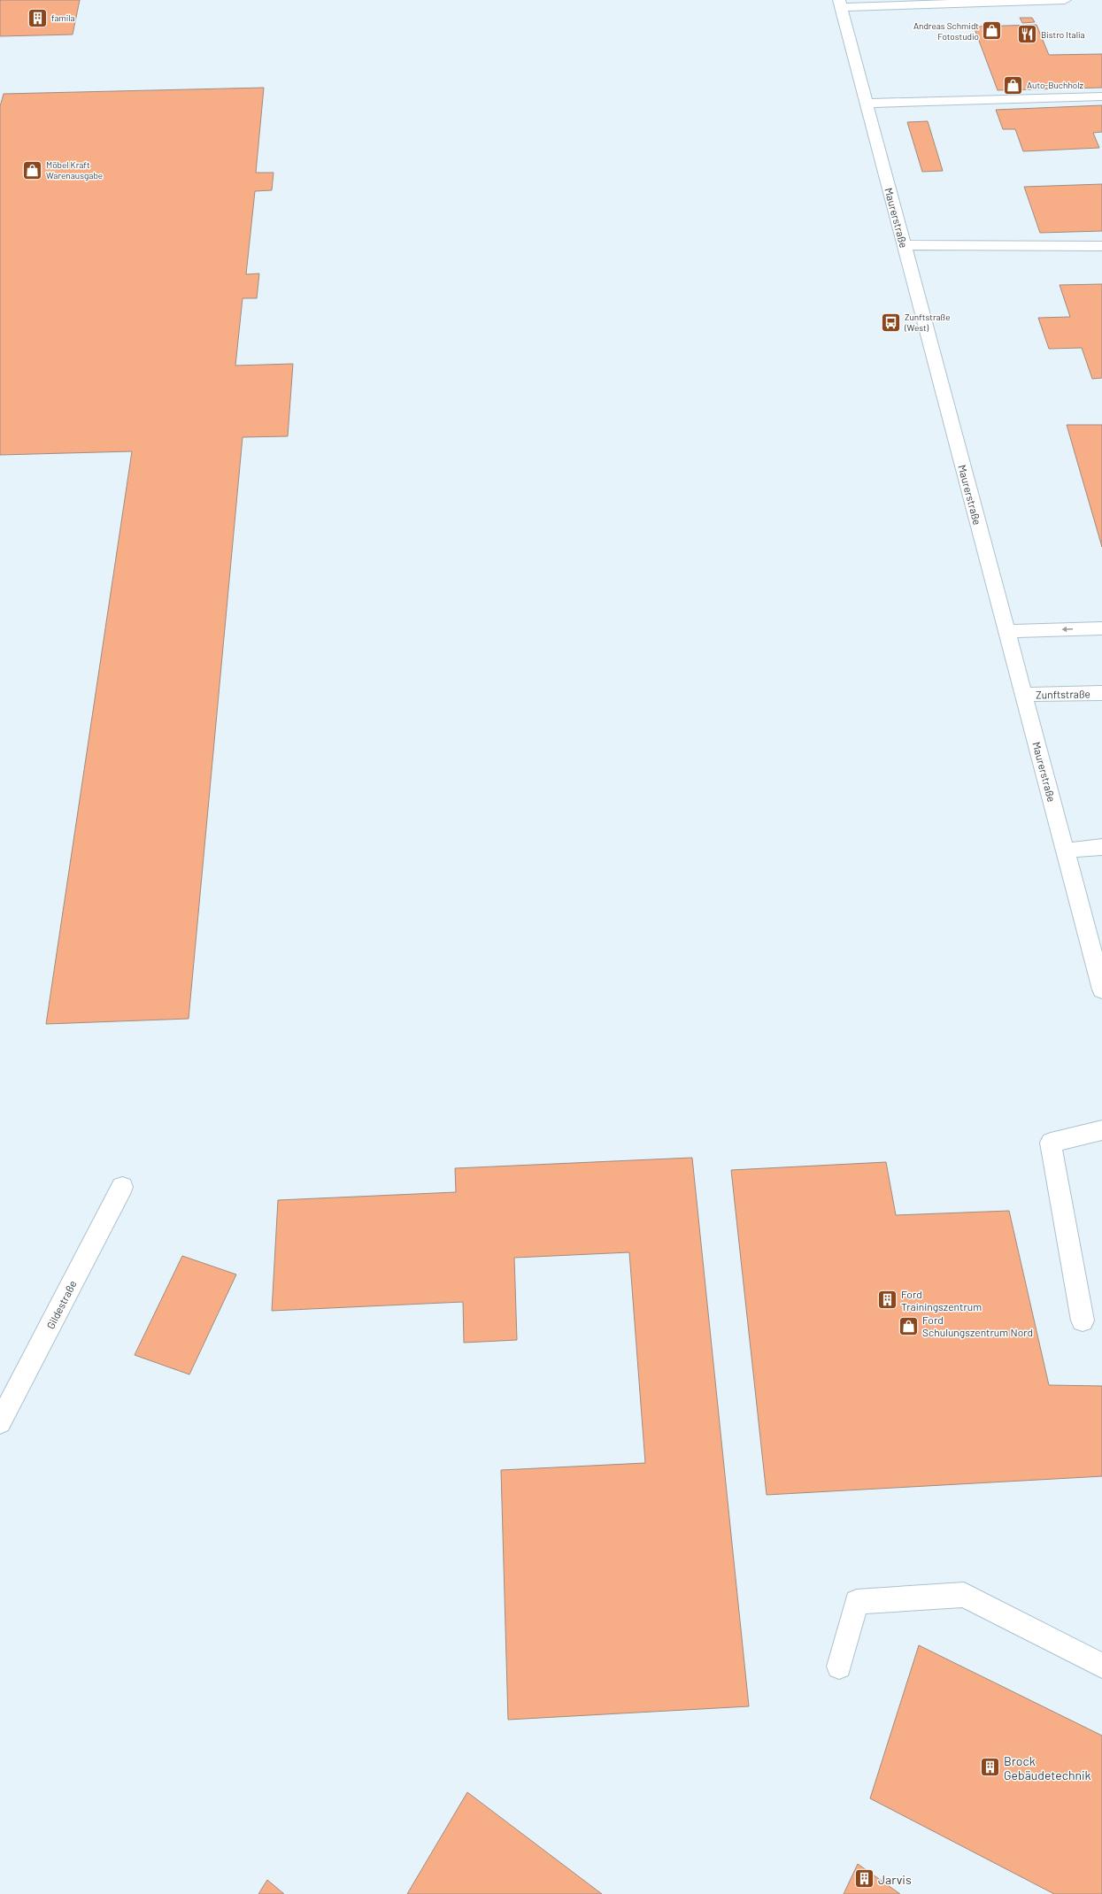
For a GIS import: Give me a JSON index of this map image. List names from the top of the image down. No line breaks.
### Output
{"streets":{"street":["Maurerstraße","Zunftstraße","Gildestraße"]},"crossings":[["Maurerstraße","Zunftstraße"]],"places":{"building":["famila","Ford Trainingszentrum","Brock Gebäudetechnik","Jarvis"],"shop":["Andreas Schmidt Fotostudio","Auto-Buchholz","Möbel Kraft Warenausgabe","Ford Schulungszentrum Nord"],"restaurant":["Bistro Italia"],"bus stop":["Zunftstraße (West)"]}}
